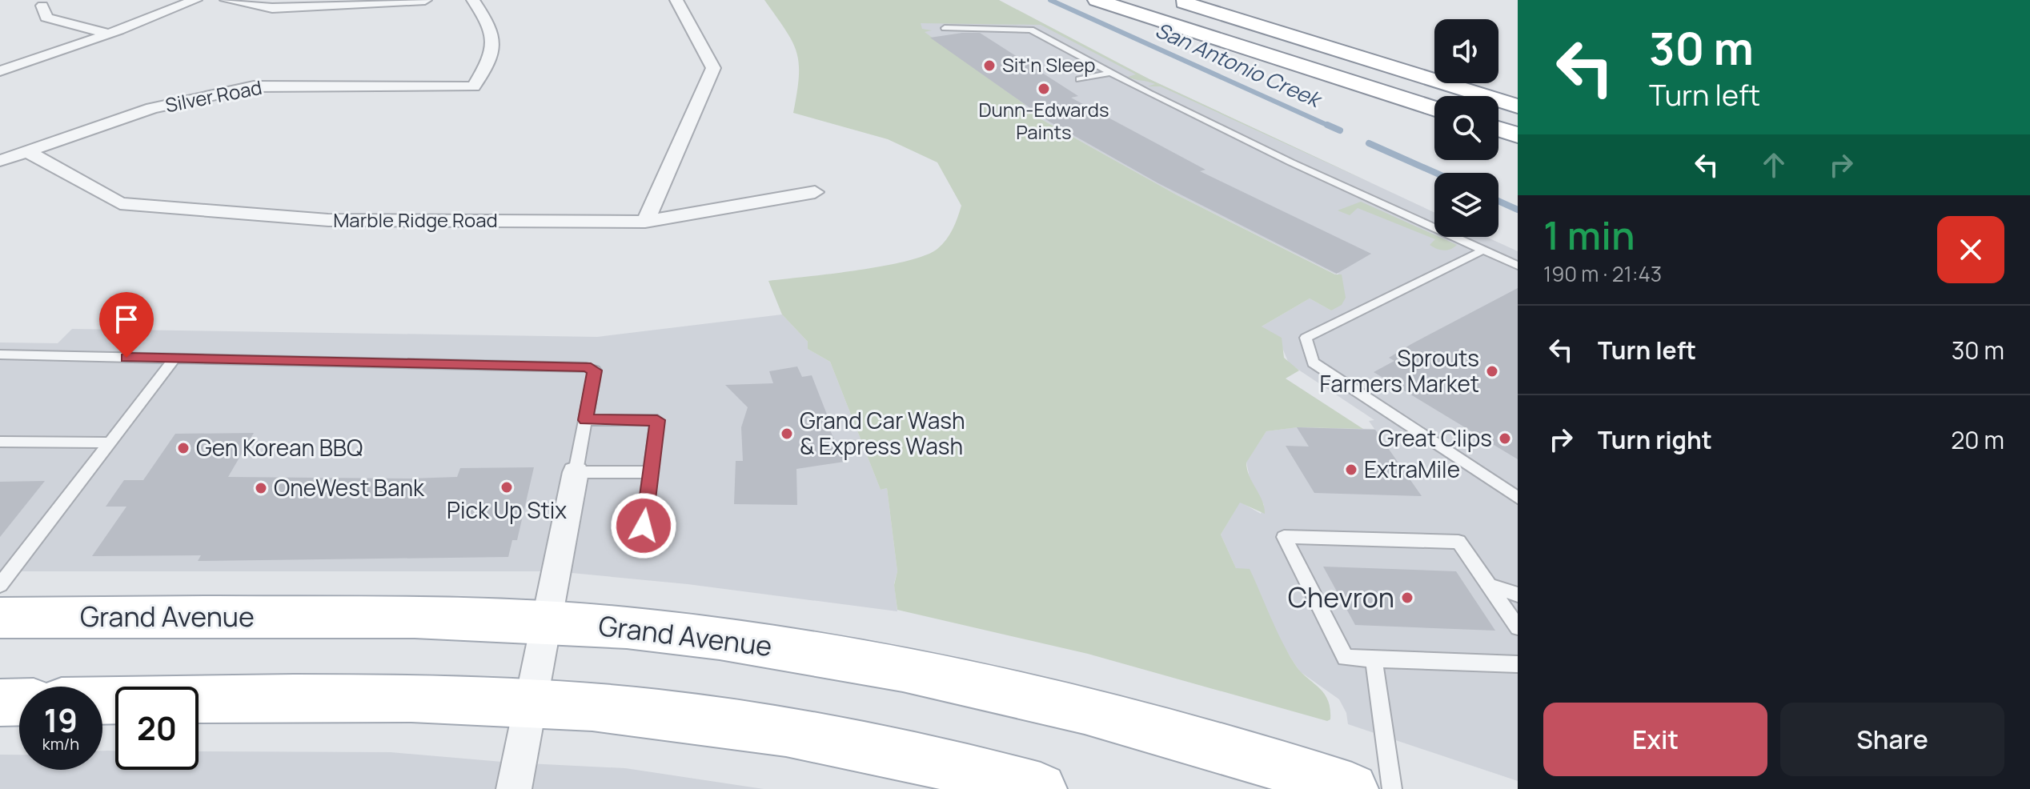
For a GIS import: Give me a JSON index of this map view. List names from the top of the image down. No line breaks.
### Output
{"streets":{"main road":["Grand Avenue"],"street":["Silver Road","Marble Ridge Road"]},"crossings":[["Silver Road","Marble Ridge Road"]],"water":["San Antonio Creek"],"places":["Sit'n Sleep","Dunn-Edwards Paints","Sprouts Farmers Market","Grand Car Wash & Express Wash","Great Clips","Gen Korean BBQ","ExtraMile","Pick Up Stix","OneWest Bank","Chevron"],"page":{"turn":["30 m","Turn left"],"heading":["1 min","190 m · 21:43"],"list":[{"name":"Turn left","value":"30 m"},{"name":"Turn right","value":"20 m"}],"speed":"19 km/h","limit":"20","buttons":["Exit","Share"]}}
